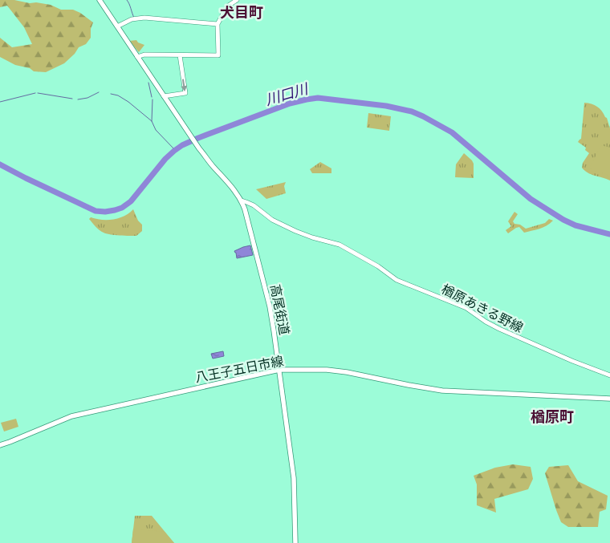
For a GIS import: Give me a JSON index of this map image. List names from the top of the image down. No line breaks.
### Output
{"streets":{"main road":["楢原あきる野線","高尾街道","八王子五日市線"]},"crossings":[["楢原あきる野線","高尾街道"],["高尾街道","八王子五日市線"]],"districts":["犬目町","楢原町"],"water":["川口川"]}
